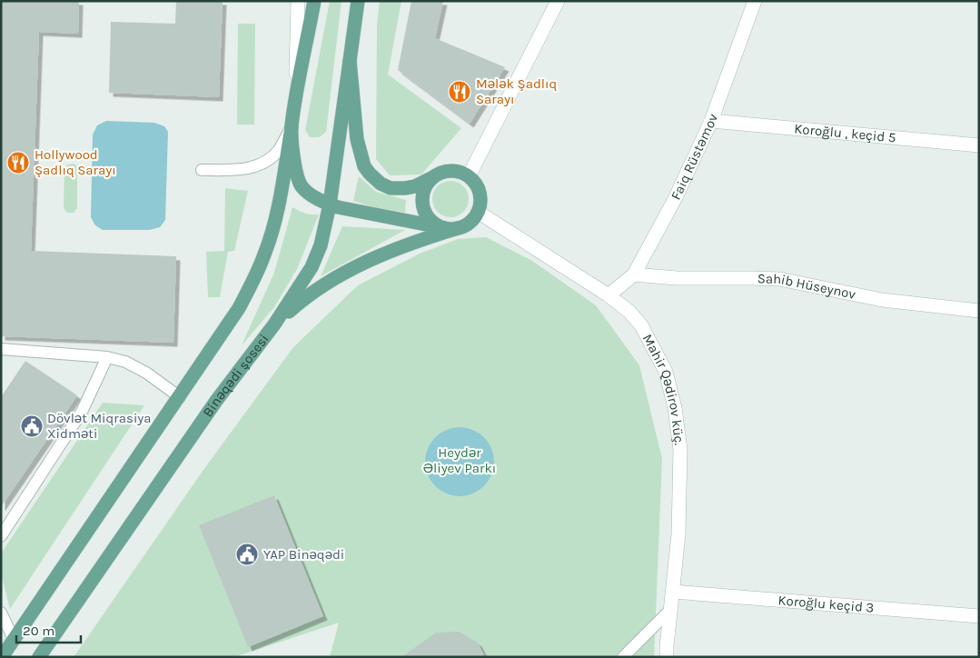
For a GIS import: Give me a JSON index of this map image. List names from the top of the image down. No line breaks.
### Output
{"streets":{"main road":["Binəqədi şosesi"],"street":["Koroğlu , keçid 5","Faiq Rüstəmov","Sahib Hüseynov","Mahir Qədirov küç.","Koroğlu keçid 3"]},"crossings":[["Koroğlu , keçid 5","Faiq Rüstəmov"],["Faiq Rüstəmov","Sahib Hüseynov"],["Faiq Rüstəmov","Mahir Qədirov küç."],["Mahir Qədirov küç.","Koroğlu keçid 3"]],"parks":["Heydər Əliyev Parkı"],"places":{"restaurant":["Mələk Şadlıq Sarayı","Hollywood Şadlıq Sarayı"],"public building":["Dövlət Miqrasiya Xidməti","YAP Binəqədi"]},"scale_bar":"20 m"}
